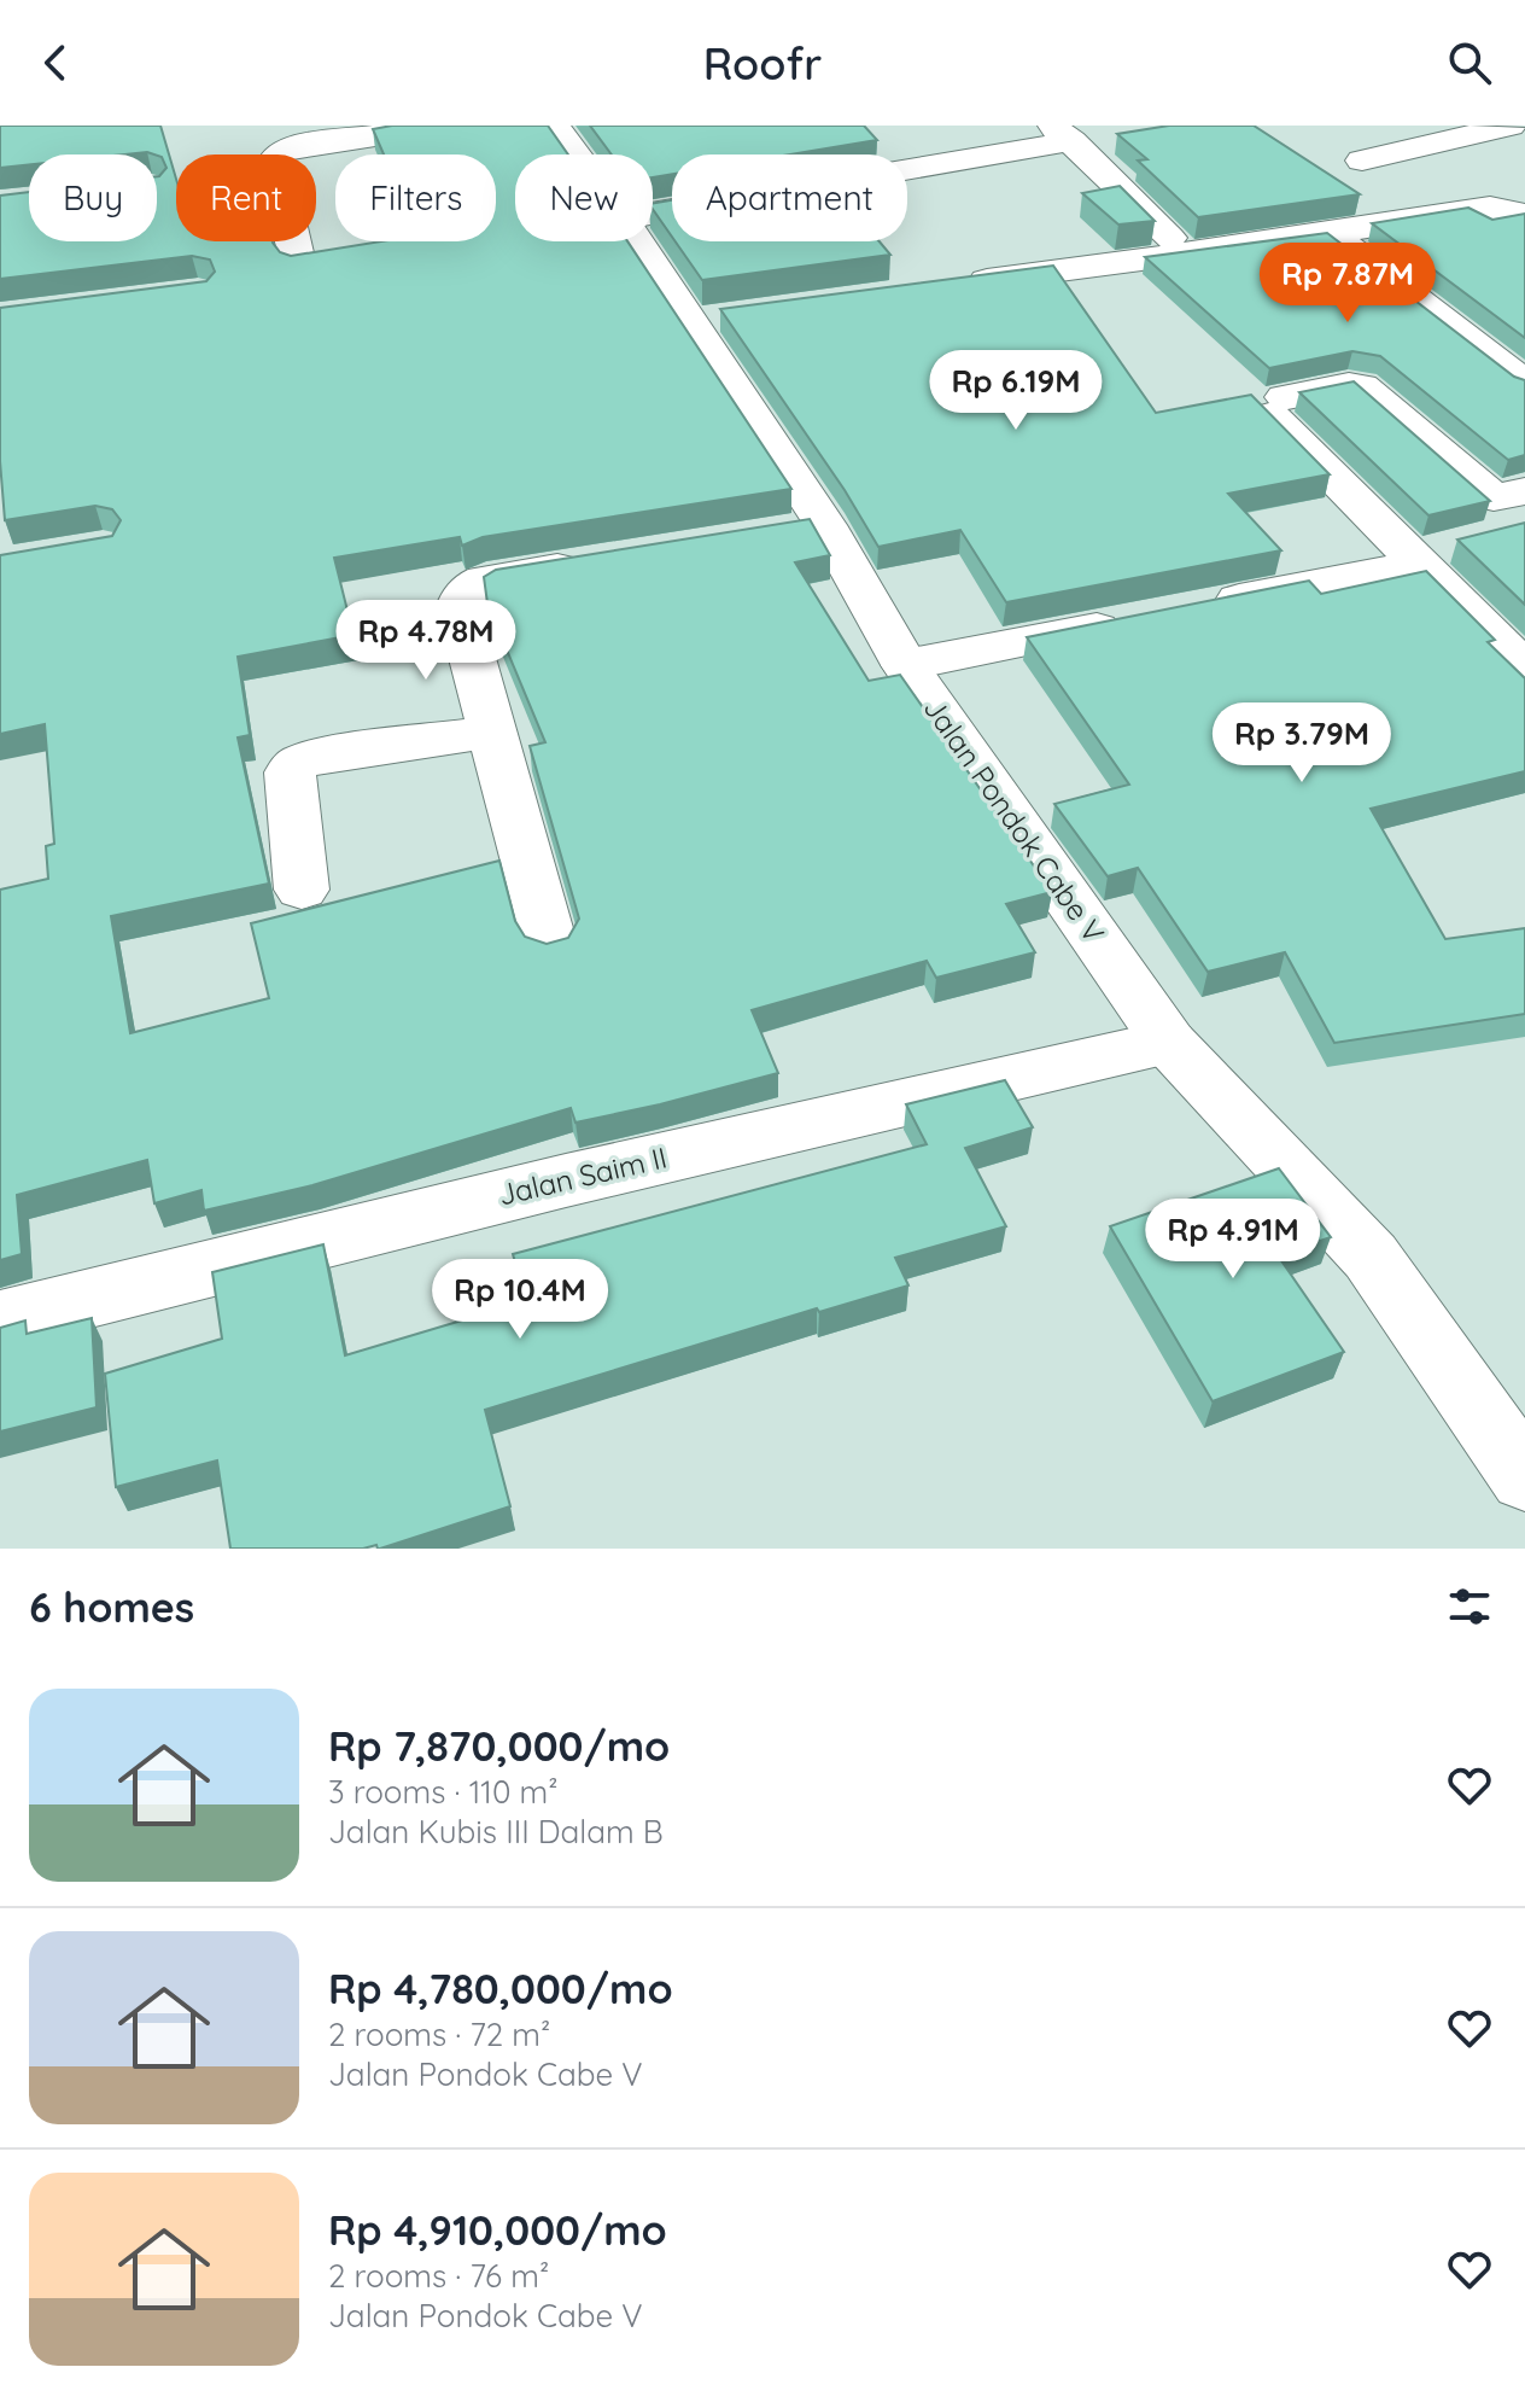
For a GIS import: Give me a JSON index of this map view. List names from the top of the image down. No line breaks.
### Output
{"streets":{"street":["Jalan Pondok Cabe V","Jalan Saim II"]},"crossings":[["Jalan Pondok Cabe V","Jalan Saim II"]],"page":{"header":"Roofr","chip":["Buy","Rent","Filters","New","Apartment"],"price":["Rp 7.87M","Rp 6.19M","Rp 4.78M","Rp 3.79M","Rp 4.91M","Rp 10.4M"],"heading":"6 homes","list":[{"name":"Rp 7,870,000/mo","note":"3 rooms · 110 m² · Jalan Kubis III Dalam B"},{"name":"Rp 4,780,000/mo","note":"2 rooms · 72 m² · Jalan Pondok Cabe V"},{"name":"Rp 4,910,000/mo","note":"2 rooms · 76 m² · Jalan Pondok Cabe V"}]}}
